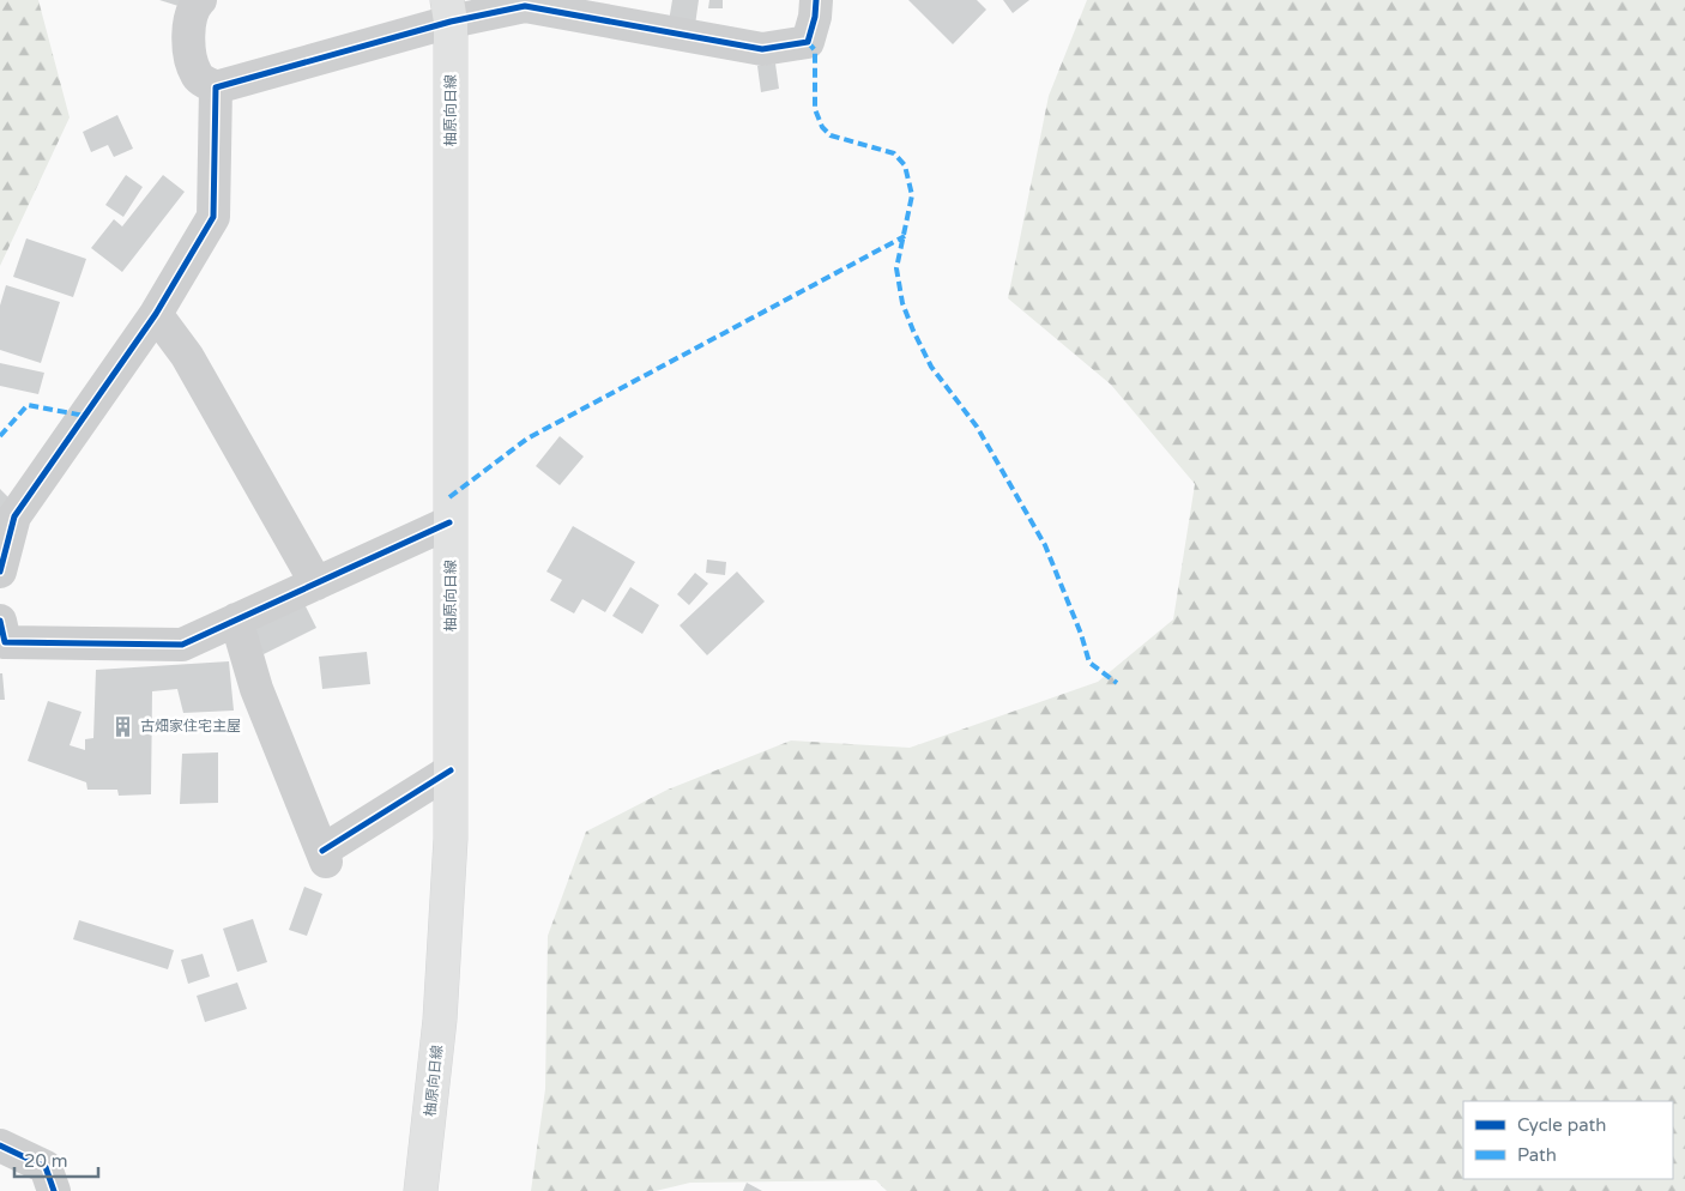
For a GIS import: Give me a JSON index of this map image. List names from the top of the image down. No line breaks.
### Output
{"streets":{"main road":["柚原向日線"]},"places":{"building":["古畑家住宅主屋"]},"legend":["Cycle path","Path"],"scale_bar":"20 m"}
